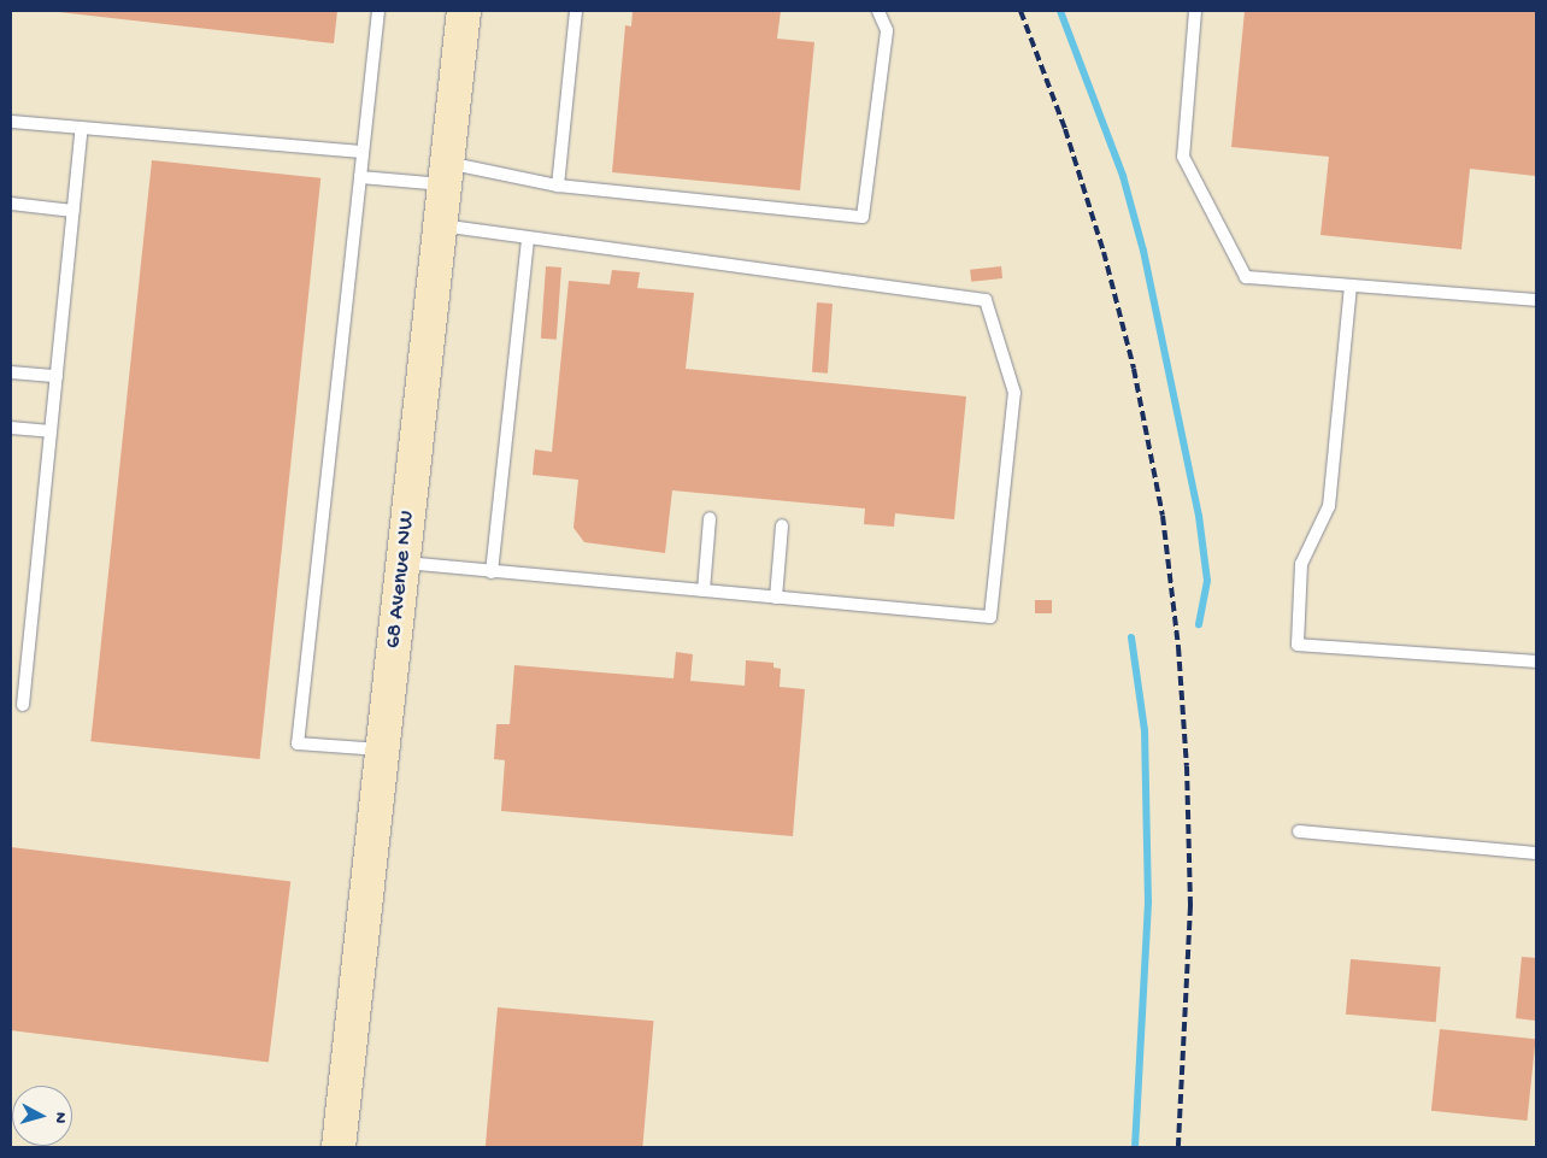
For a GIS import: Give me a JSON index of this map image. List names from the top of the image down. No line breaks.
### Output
{"streets":{"street":["68 Avenue NW"]},"north":"right"}
